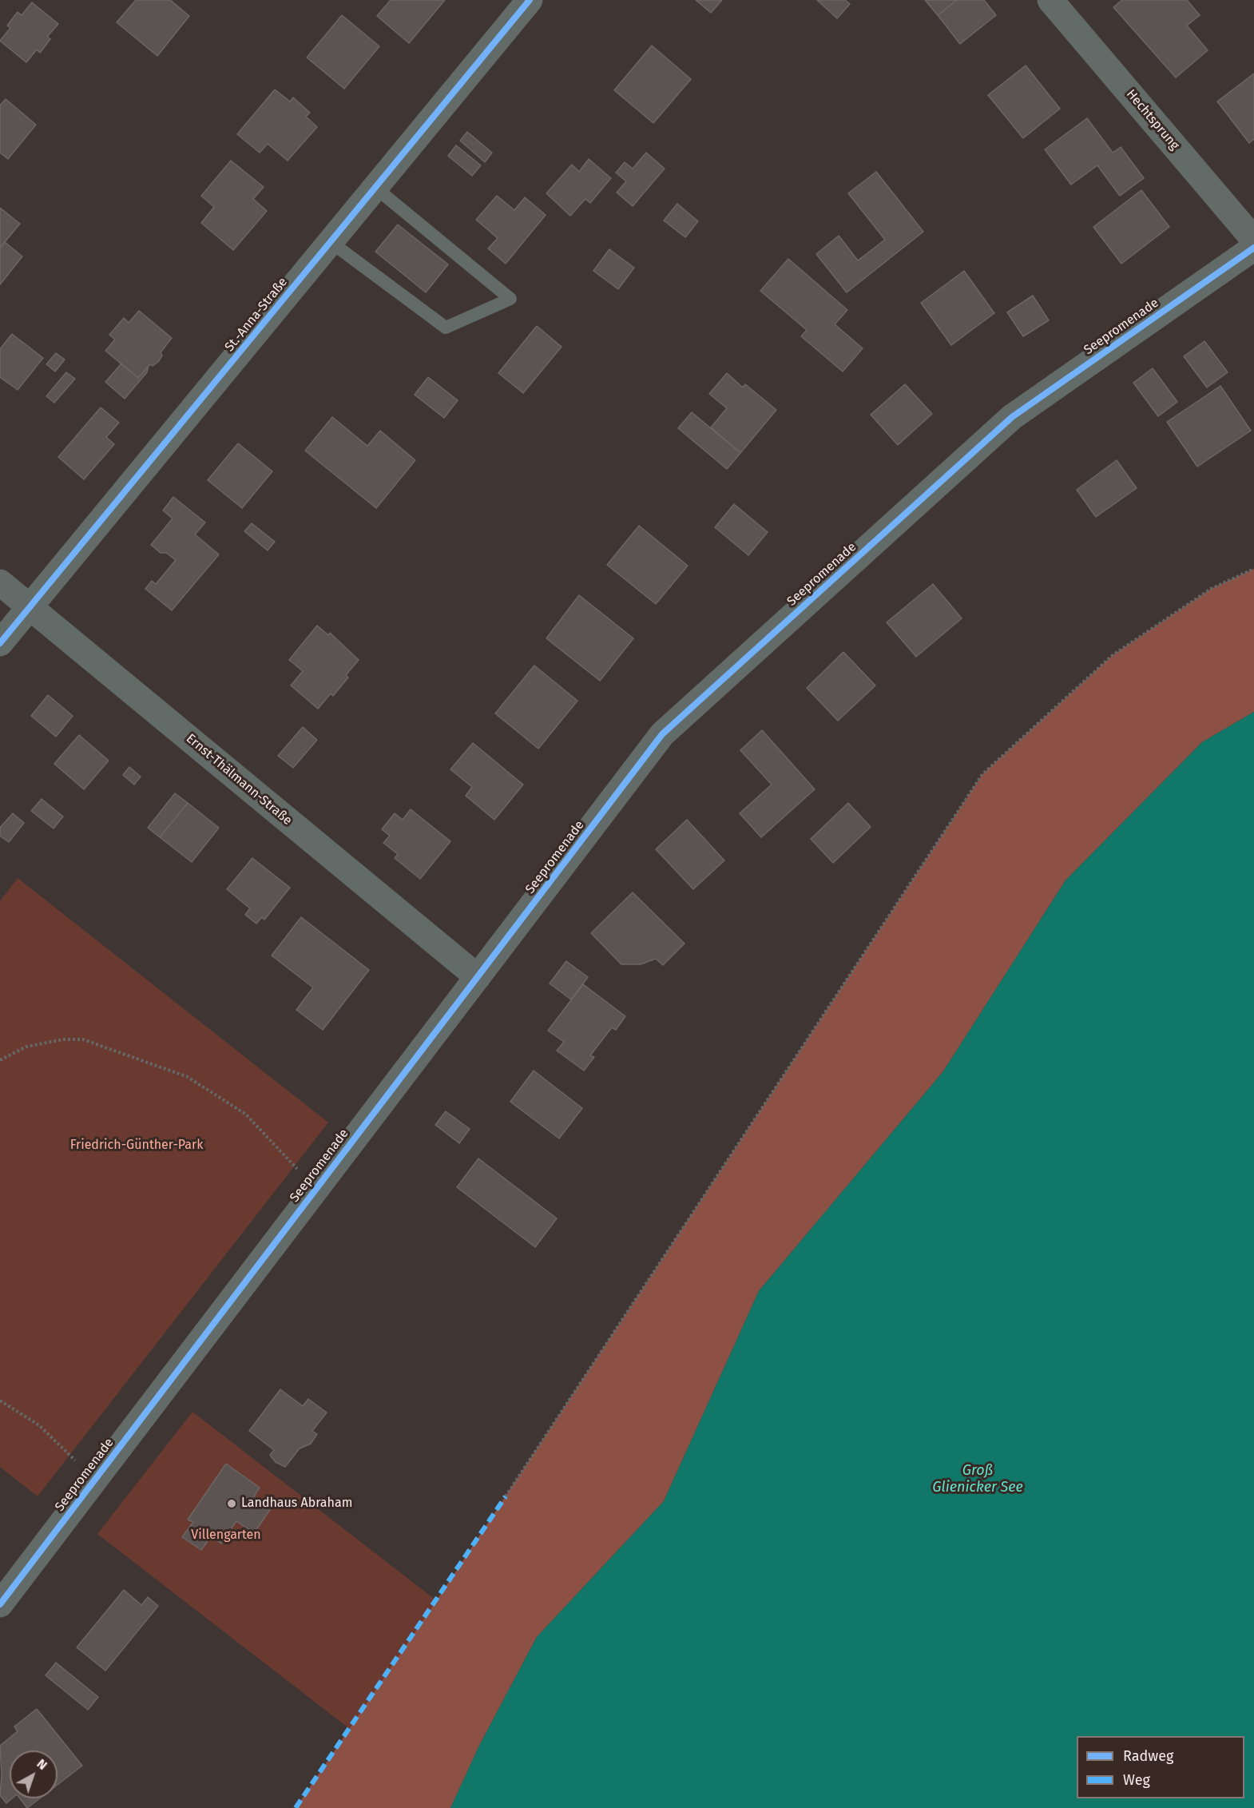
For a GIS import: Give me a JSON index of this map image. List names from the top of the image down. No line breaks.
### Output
{"streets":{"street":["Hechtsprung","St.-Anna-Straße","Seepromenade","Ernst-Thälmann-Straße"]},"crossings":[["St.-Anna-Straße","Ernst-Thälmann-Straße"],["Seepromenade","Ernst-Thälmann-Straße"]],"water":["Groß Glienicker See"],"parks":["Friedrich-Günther-Park","Villengarten"],"places":["Landhaus Abraham"],"legend":["Radweg","Weg"],"north":"top right"}
